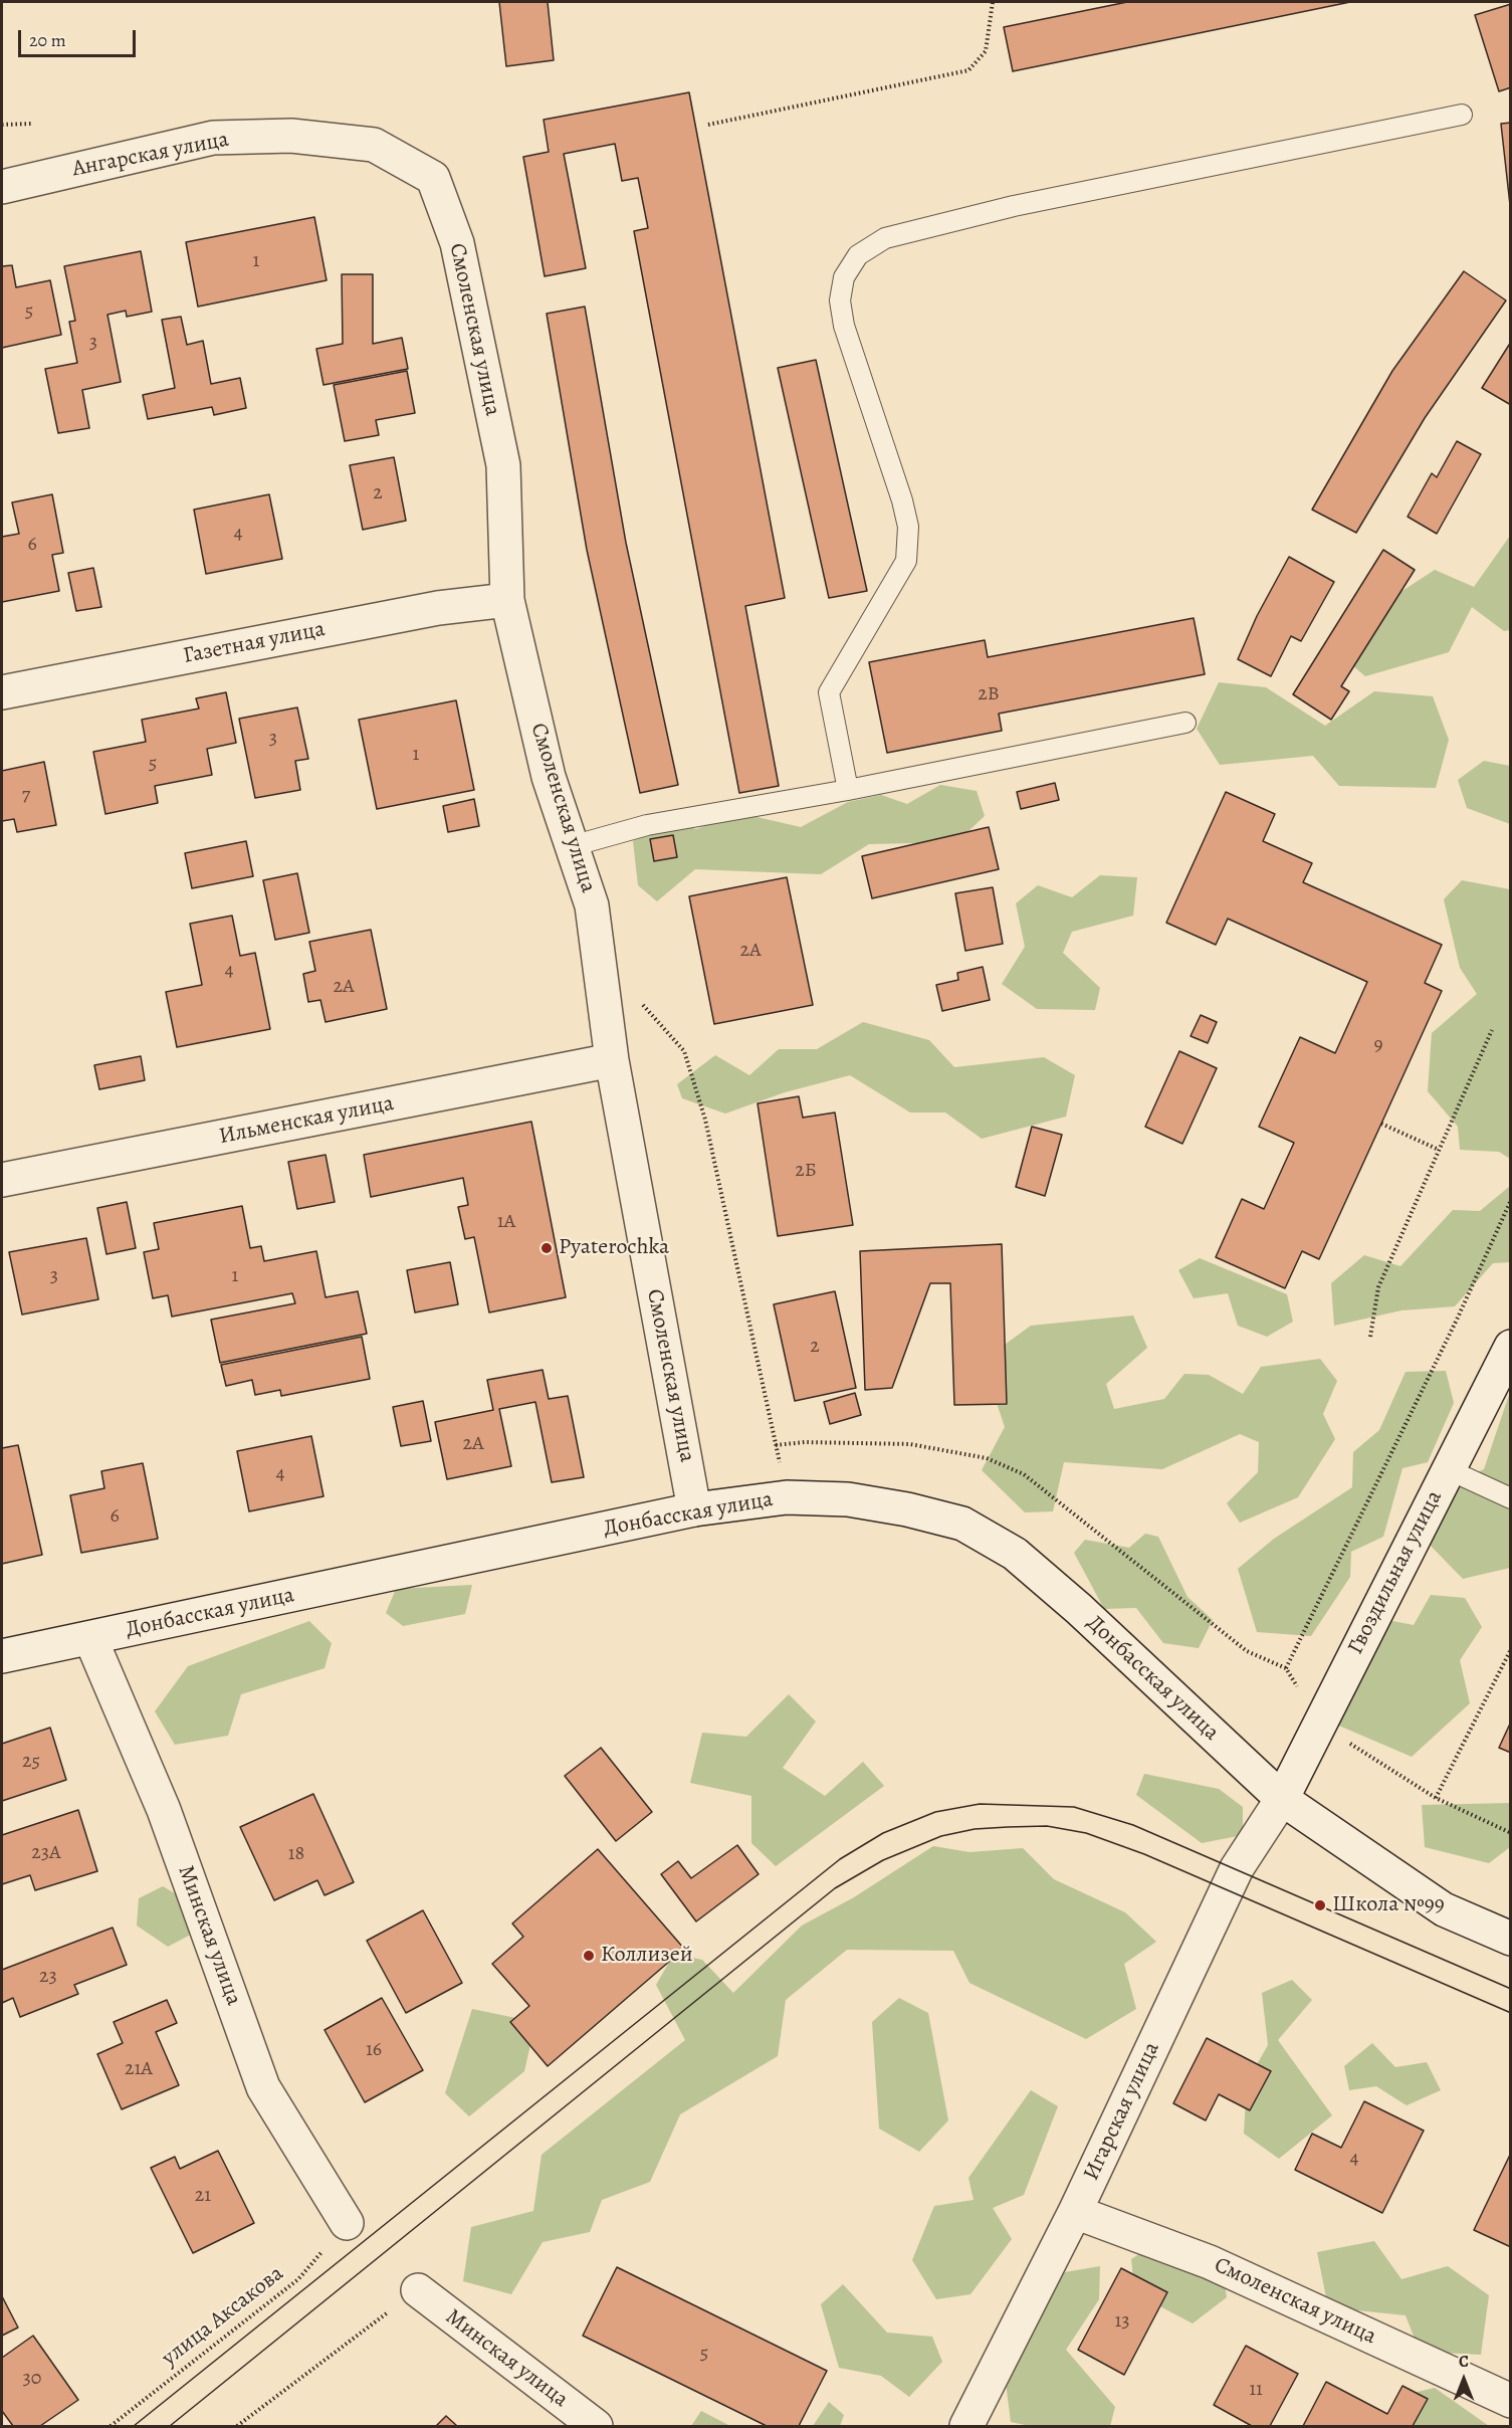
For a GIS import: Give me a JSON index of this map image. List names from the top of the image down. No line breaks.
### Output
{"streets":{"street":["Ангарская улица","Смоленская улица","Газетная улица","Ильменская улица","Донбасская улица","Гвоздильная улица","Минская улица","Игарская улица"],"path":["улица Аксакова"]},"crossings":[["Ангарская улица","Смоленская улица"],["Смоленская улица","Газетная улица"],["Смоленская улица","Ильменская улица"],["Смоленская улица","Донбасская улица"],["Смоленская улица","Игарская улица"],["Донбасская улица","Гвоздильная улица"],["Донбасская улица","Минская улица"],["Донбасская улица","Игарская улица"],["Гвоздильная улица","Игарская улица"],["Минская улица","улица Аксакова"]],"places":["Pyaterochka","Школа №99","Коллизей"],"house_numbers":["1","5","3","2","4","6","2В","3","1","5","7","2А","4","2А","9","2Б","1А","3","1","2","2А","4","6","25","23А","18","23","16","21А","4","21","13","5","30","11"],"scale_bar":"20 m","north":"top"}
